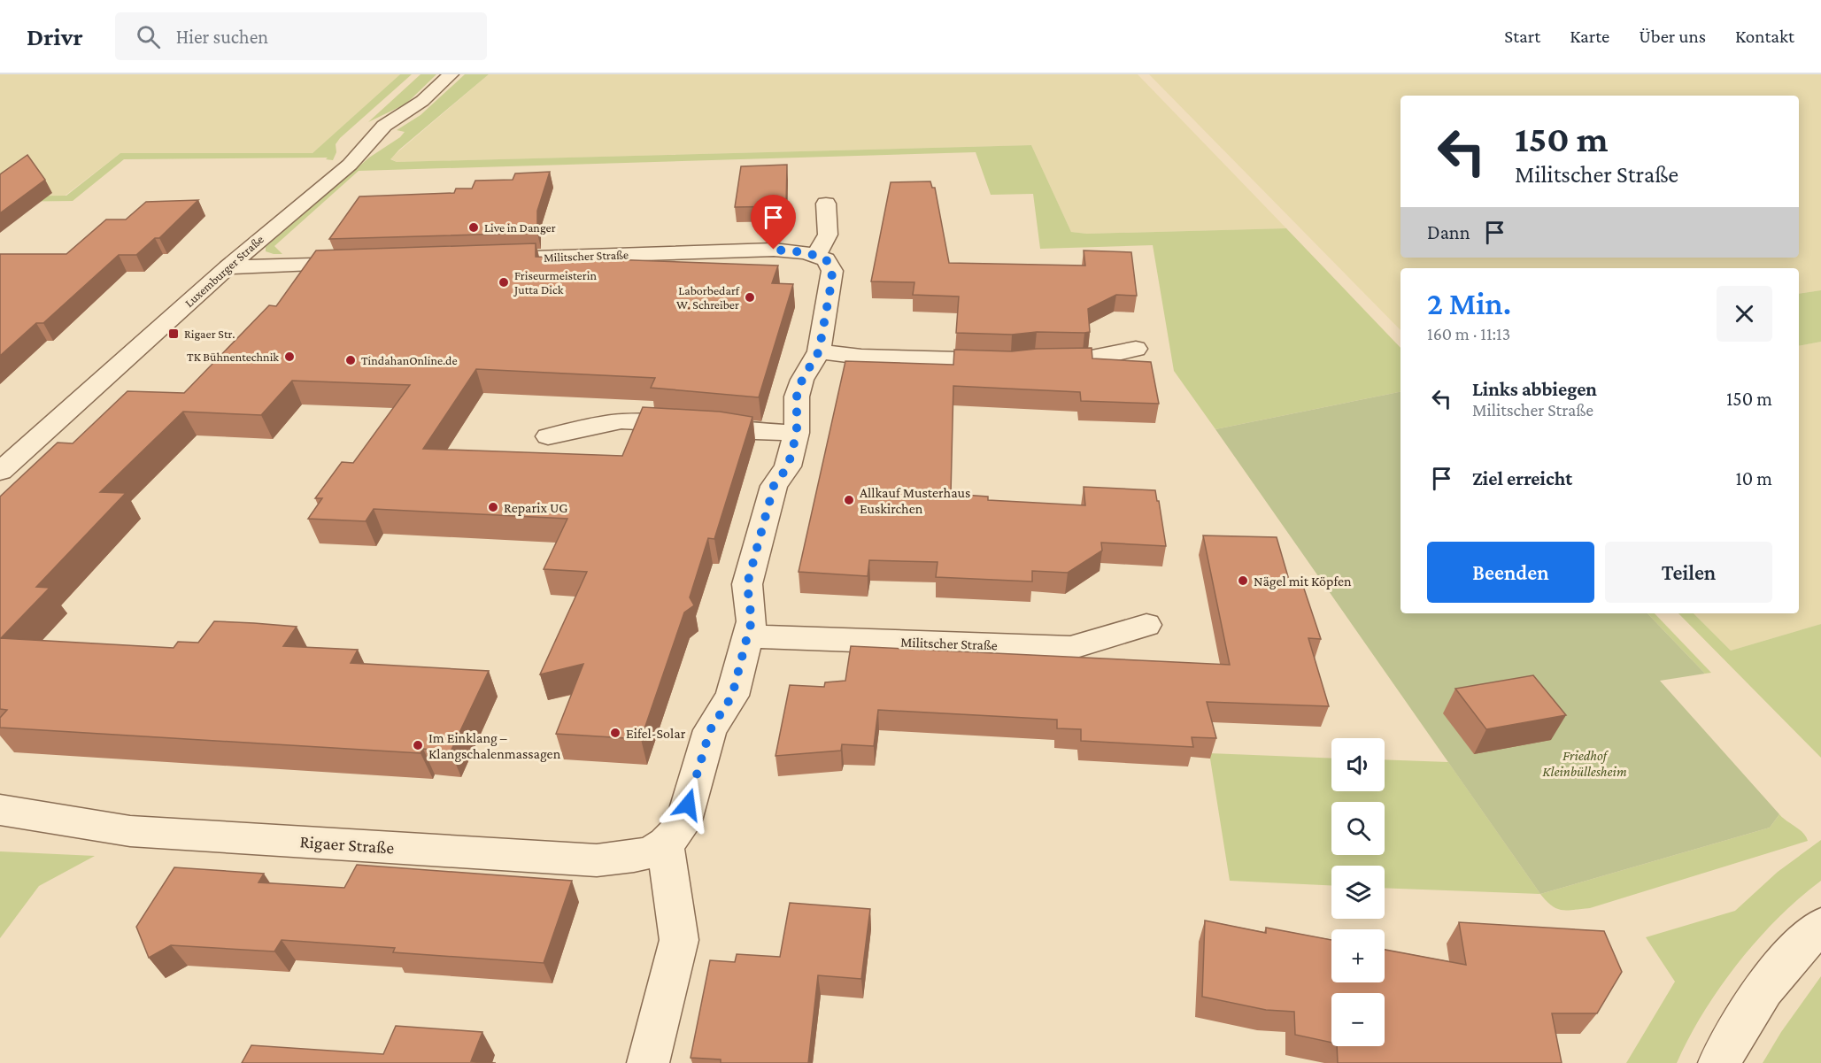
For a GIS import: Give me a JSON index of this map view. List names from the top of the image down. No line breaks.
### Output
{"streets":{"street":["Militscher Straße","Luxemburger Straße","Rigaer Straße"]},"parks":["Friedhof Kleinbüllesheim"],"places":{"other":["Live in Danger","Friseurmeisterin Jutta Dick","Laborbedarf W. Schreiber","TK Bühnentechnik","TindahanOnline.de","Allkauf Musterhaus Euskirchen","Reparix UG","Nägel mit Köpfen","Eifel-Solar","Im Einklang – Klangschalenmassagen"],"transit":["Rigaer Str."]},"page":{"header":"Drivr","search":"Hier suchen","nav":["Start","Karte","Über uns","Kontakt"],"turn":["150 m","Militscher Straße"],"then":"Dann","heading":["2 Min.","160 m · 11:13"],"list":[{"name":"Links abbiegen","note":"Militscher Straße","value":"150 m"},{"name":"Ziel erreicht","value":"10 m"}],"buttons":["Beenden","Teilen"],"map_buttons":["+","−"]}}
